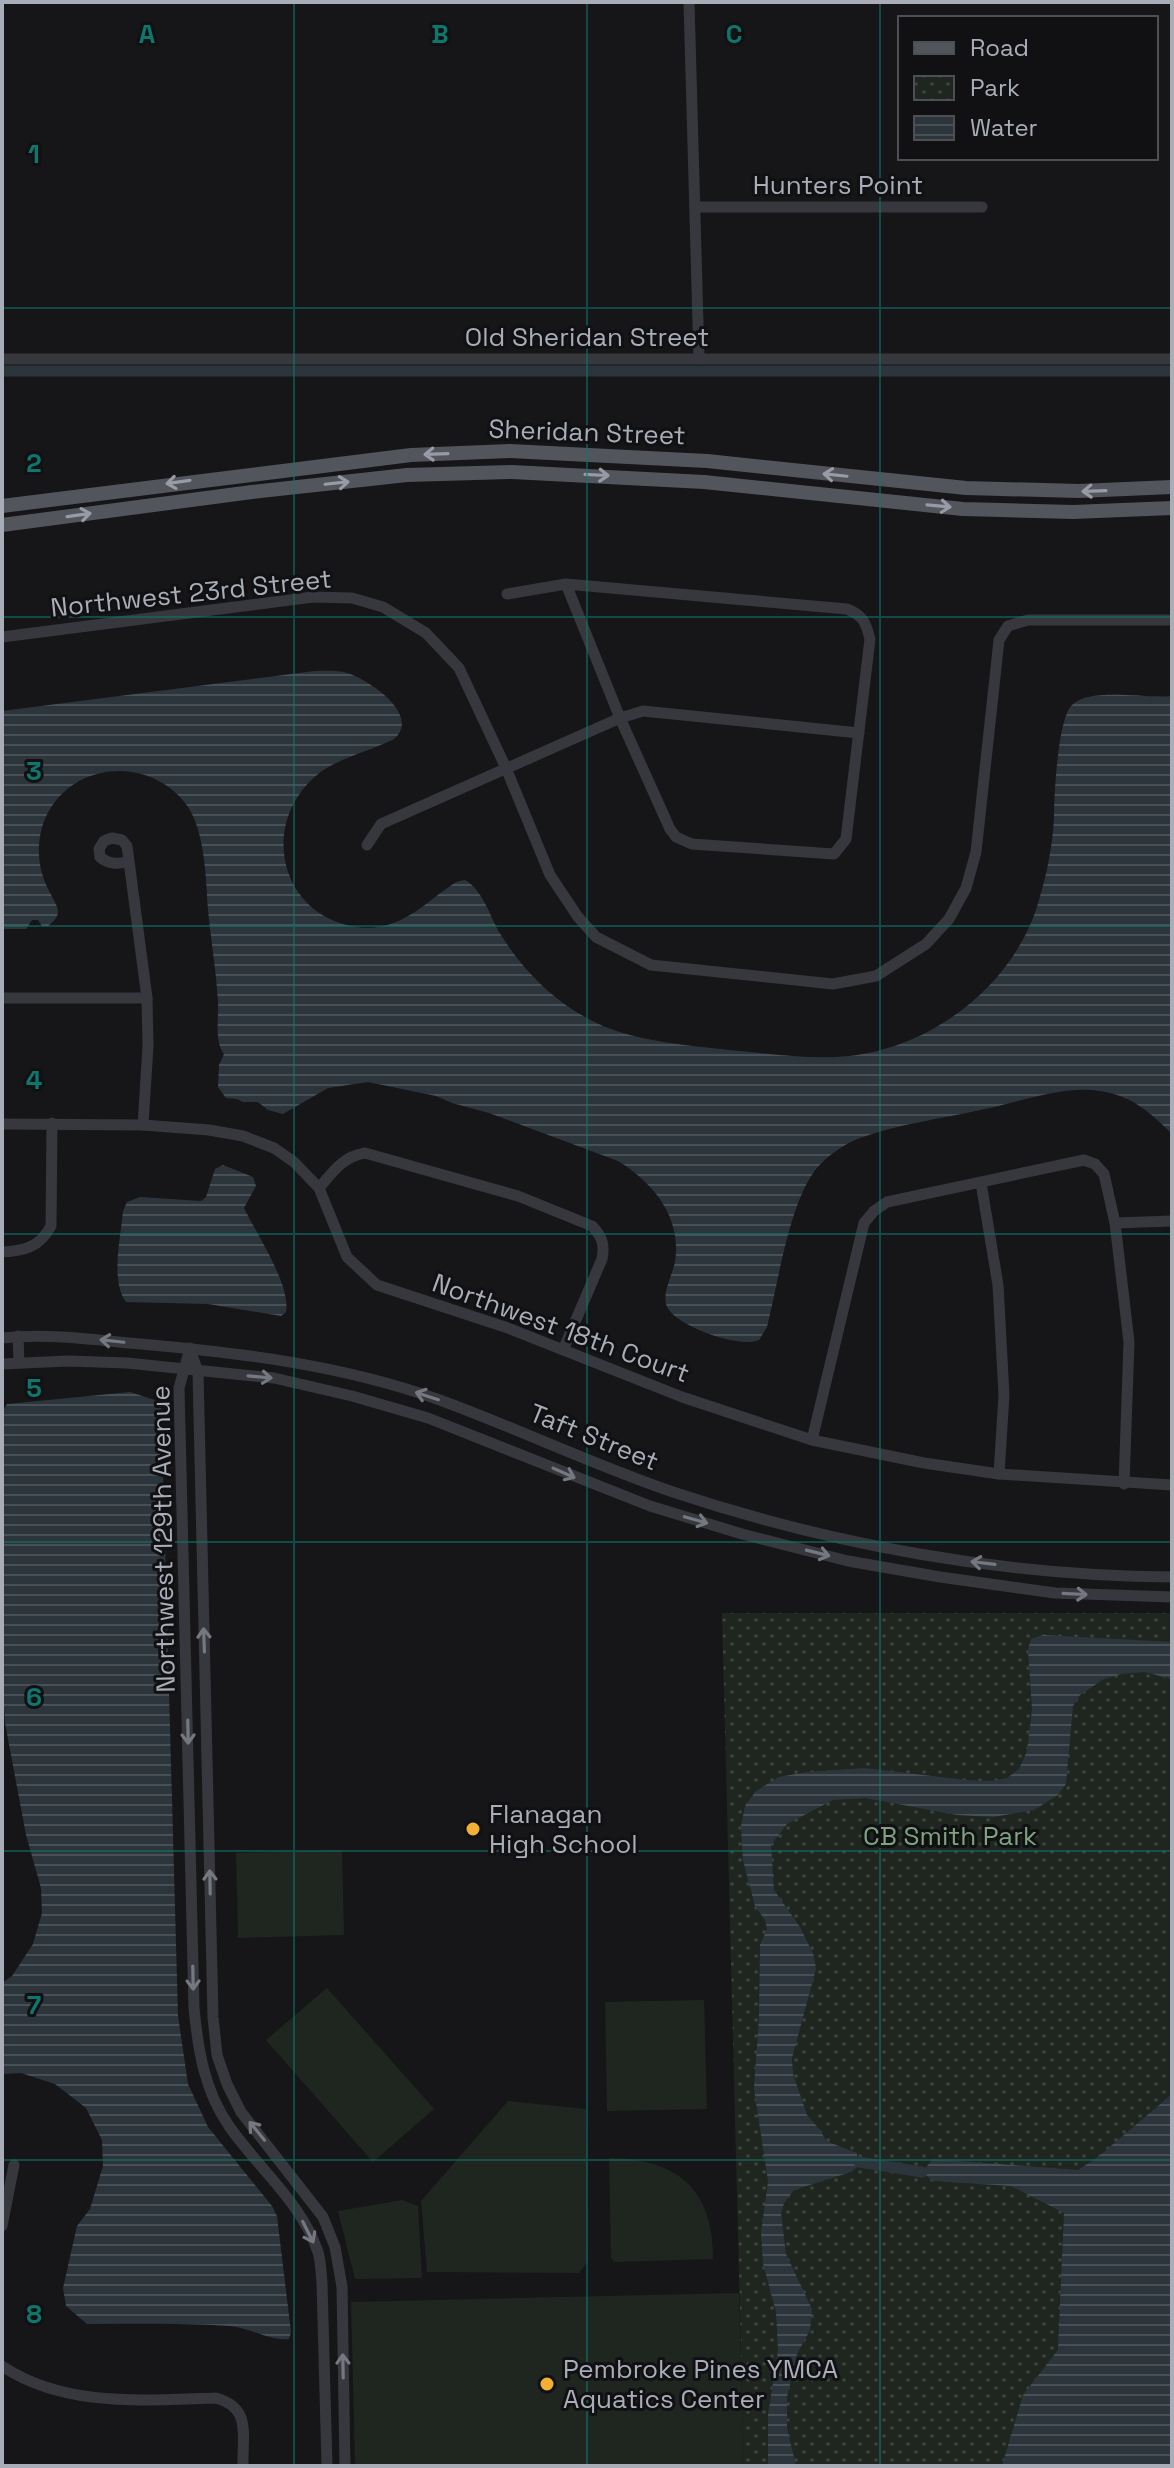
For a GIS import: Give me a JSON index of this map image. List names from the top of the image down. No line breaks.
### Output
{"streets":{"main road":["Sheridan Street"],"street":["Hunters Point","Old Sheridan Street","Northwest 23rd Street","Northwest 18th Court","Taft Street","Northwest 129th Avenue"]},"crossings":[["Taft Street","Northwest 129th Avenue"]],"parks":["CB Smith Park"],"places":["Flanagan High School","Pembroke Pines YMCA Aquatics Center"],"legend":["Road","Park","Water"],"grid":{"columns":["A","B","C"],"rows":["1","2","3","4","5","6","7","8"]}}
